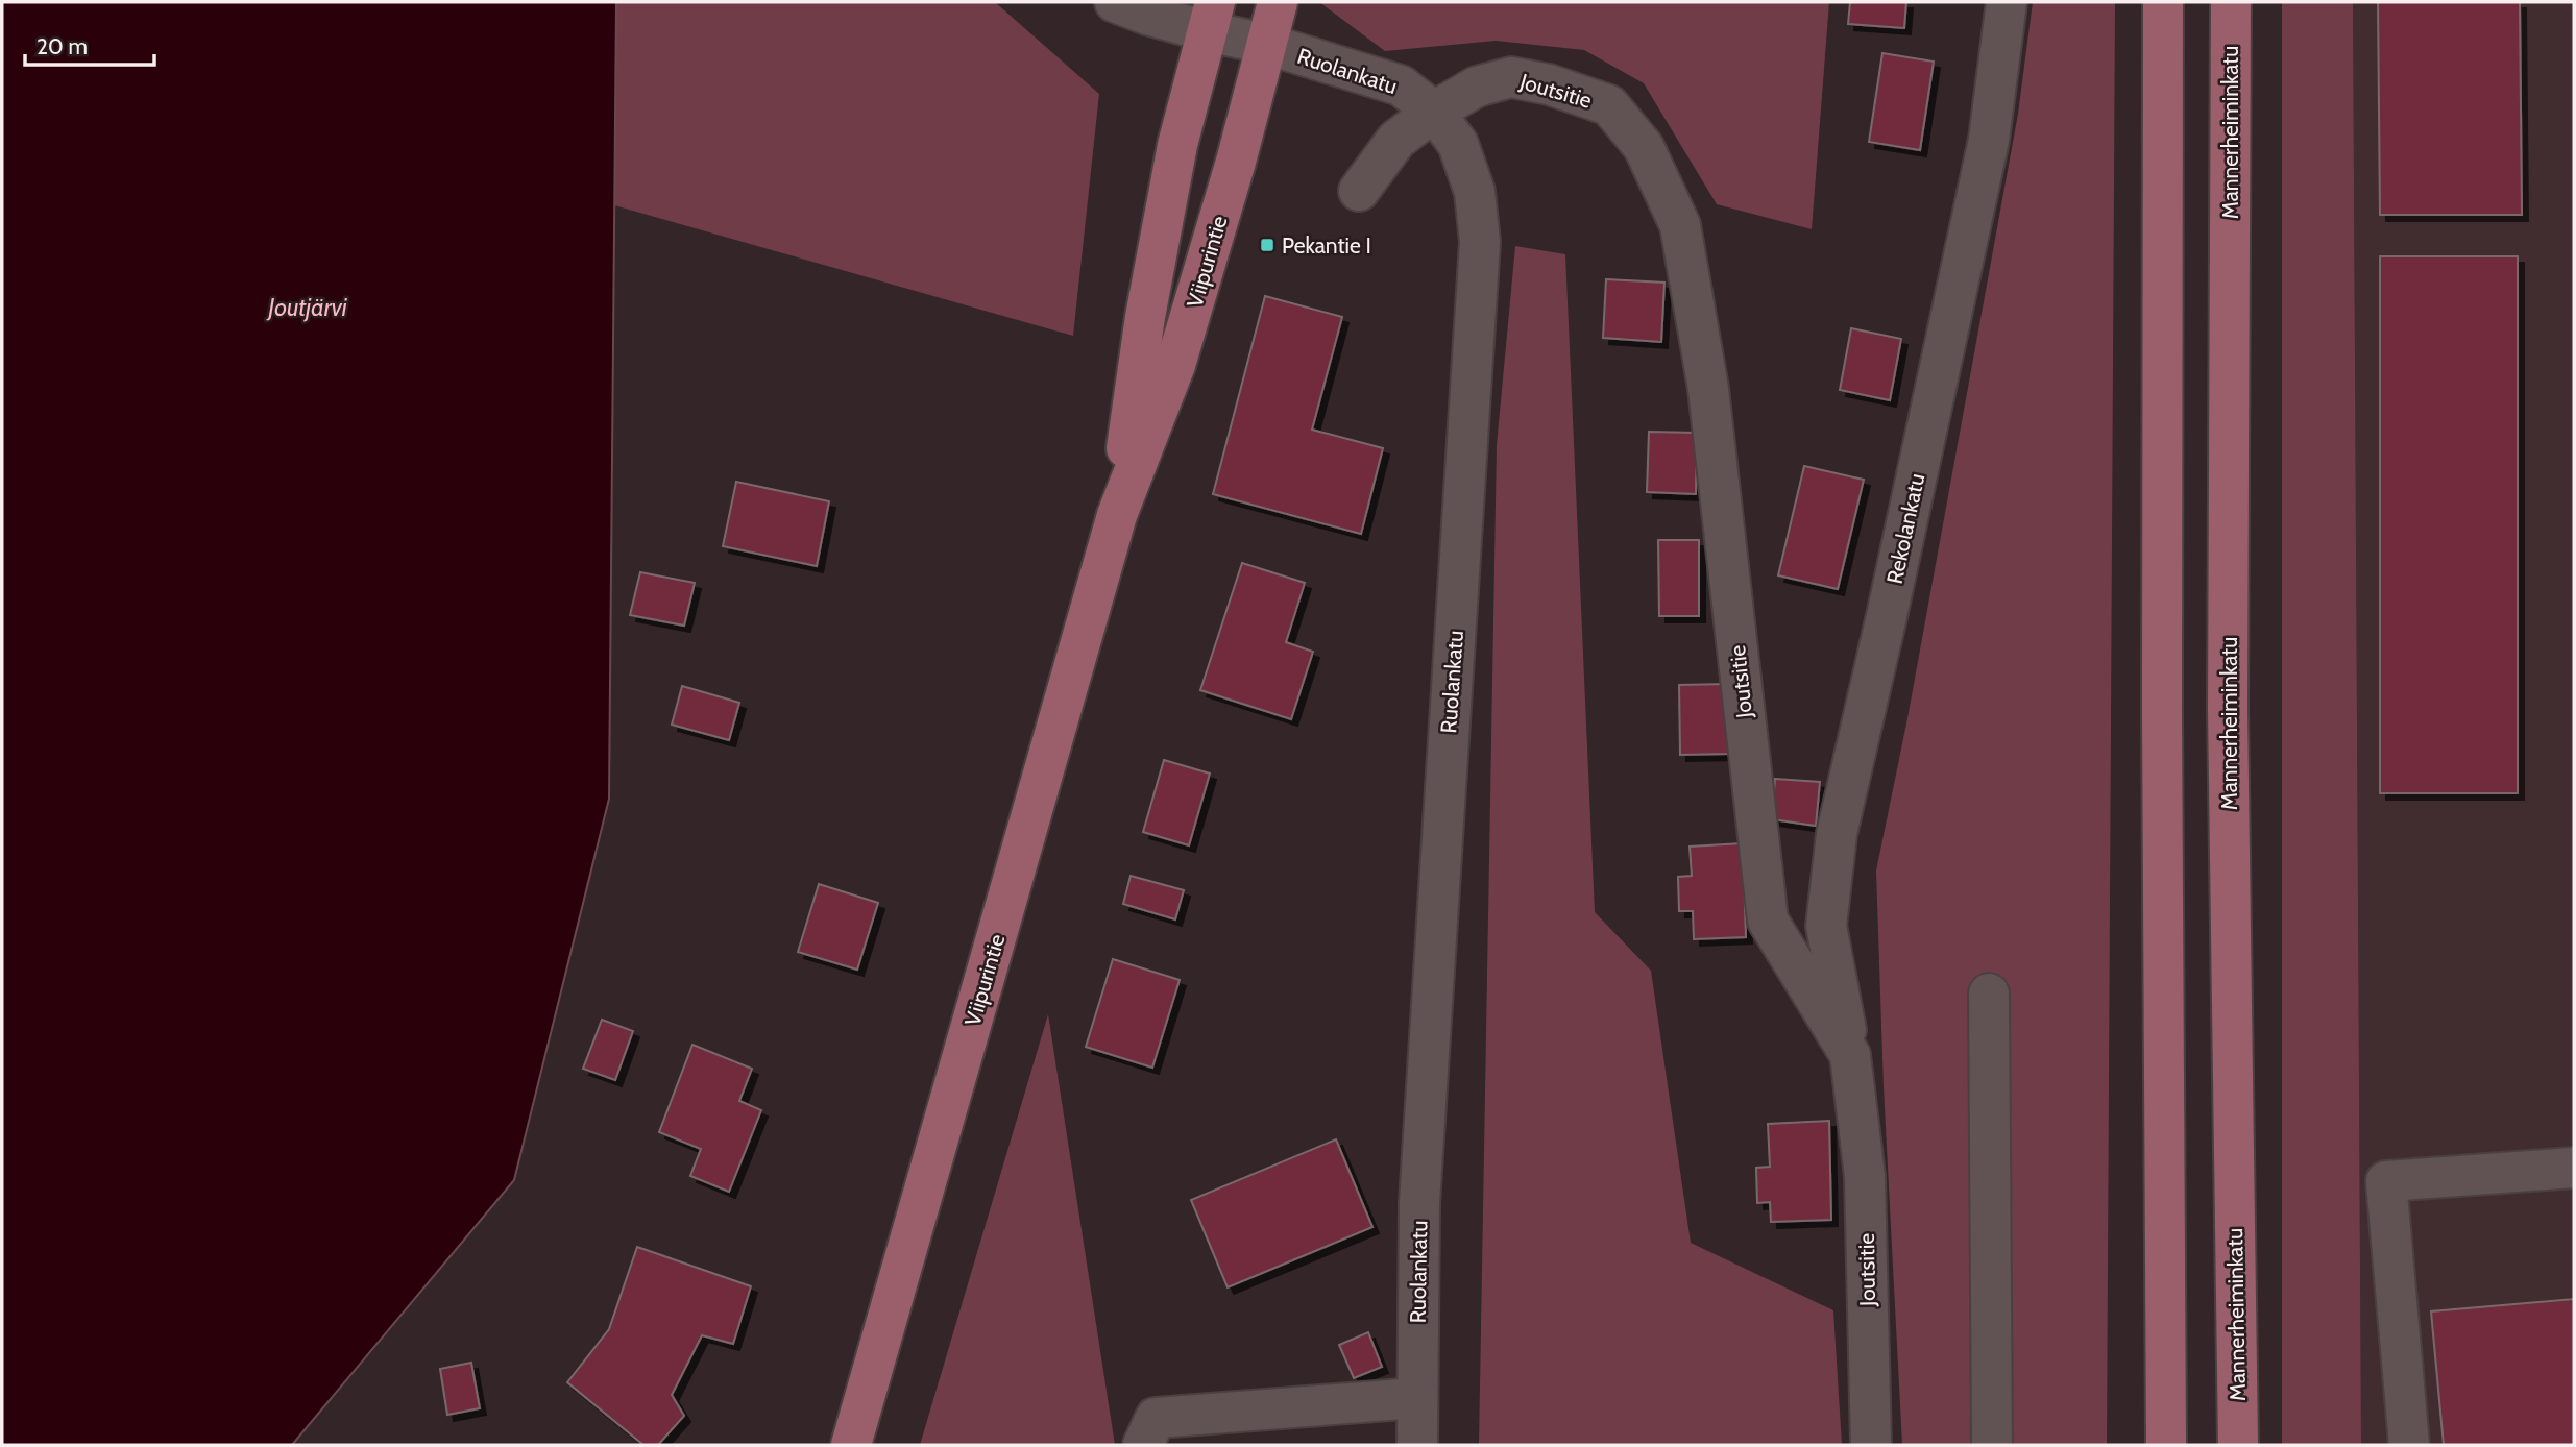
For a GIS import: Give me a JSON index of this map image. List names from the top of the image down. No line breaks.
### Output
{"streets":{"main road":["Mannerheiminkatu","Viipurintie"],"street":["Ruolankatu","Joutsitie","Rekolankatu"]},"crossings":[["Ruolankatu","Joutsitie"],["Ruolankatu","Viipurintie"],["Joutsitie","Rekolankatu"]],"water":["Joutjärvi"],"places":{"transit":["Pekantie I"]},"scale_bar":"20 m"}
